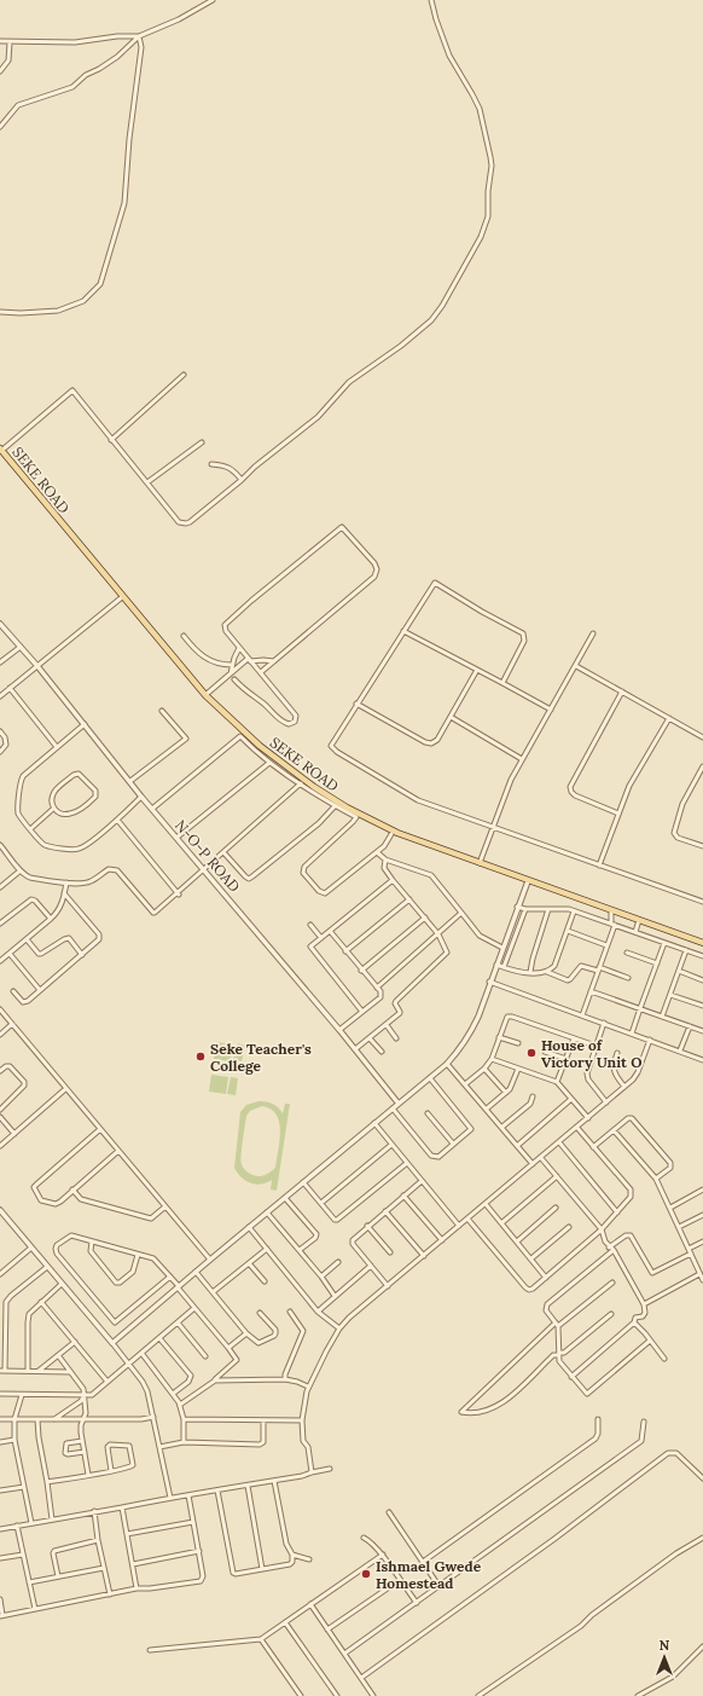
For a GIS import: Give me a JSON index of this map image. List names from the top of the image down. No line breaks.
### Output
{"streets":{"main road":["SEKE ROAD"],"street":["N-O-P ROAD"]},"places":["House of Victory Unit O","Seke Teacher's College","Ishmael Gwede Homestead"],"north":"top"}
